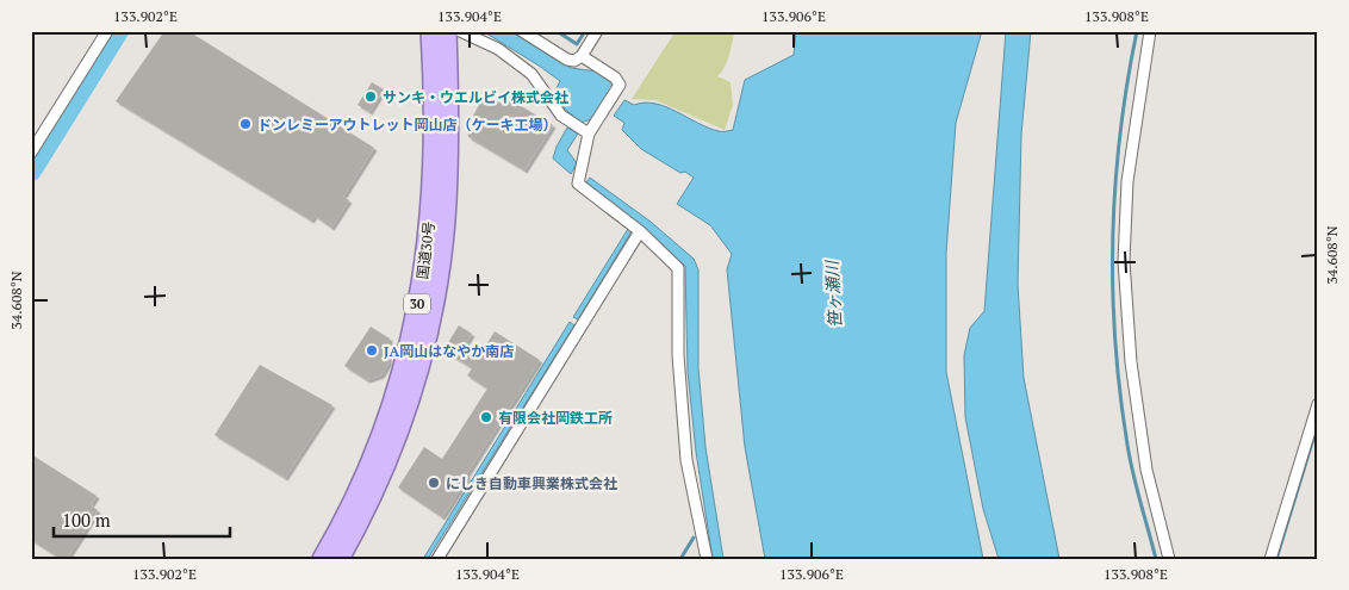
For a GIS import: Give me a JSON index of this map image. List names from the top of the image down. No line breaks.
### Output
{"streets":{"highway":["国道30号","30"]},"water":["笹ヶ瀬川"],"places":["サンキ・ウエルビイ株式会社","ドンレミーアウトレット岡山店（ケーキ工場）","JA岡山はなやか南店","有限会社岡鉄工所","にしき自動車興業株式会社"],"scale_bar":"100 m","coordinates":["133.902°E","133.904°E","133.906°E","133.908°E","34.608°N"]}
